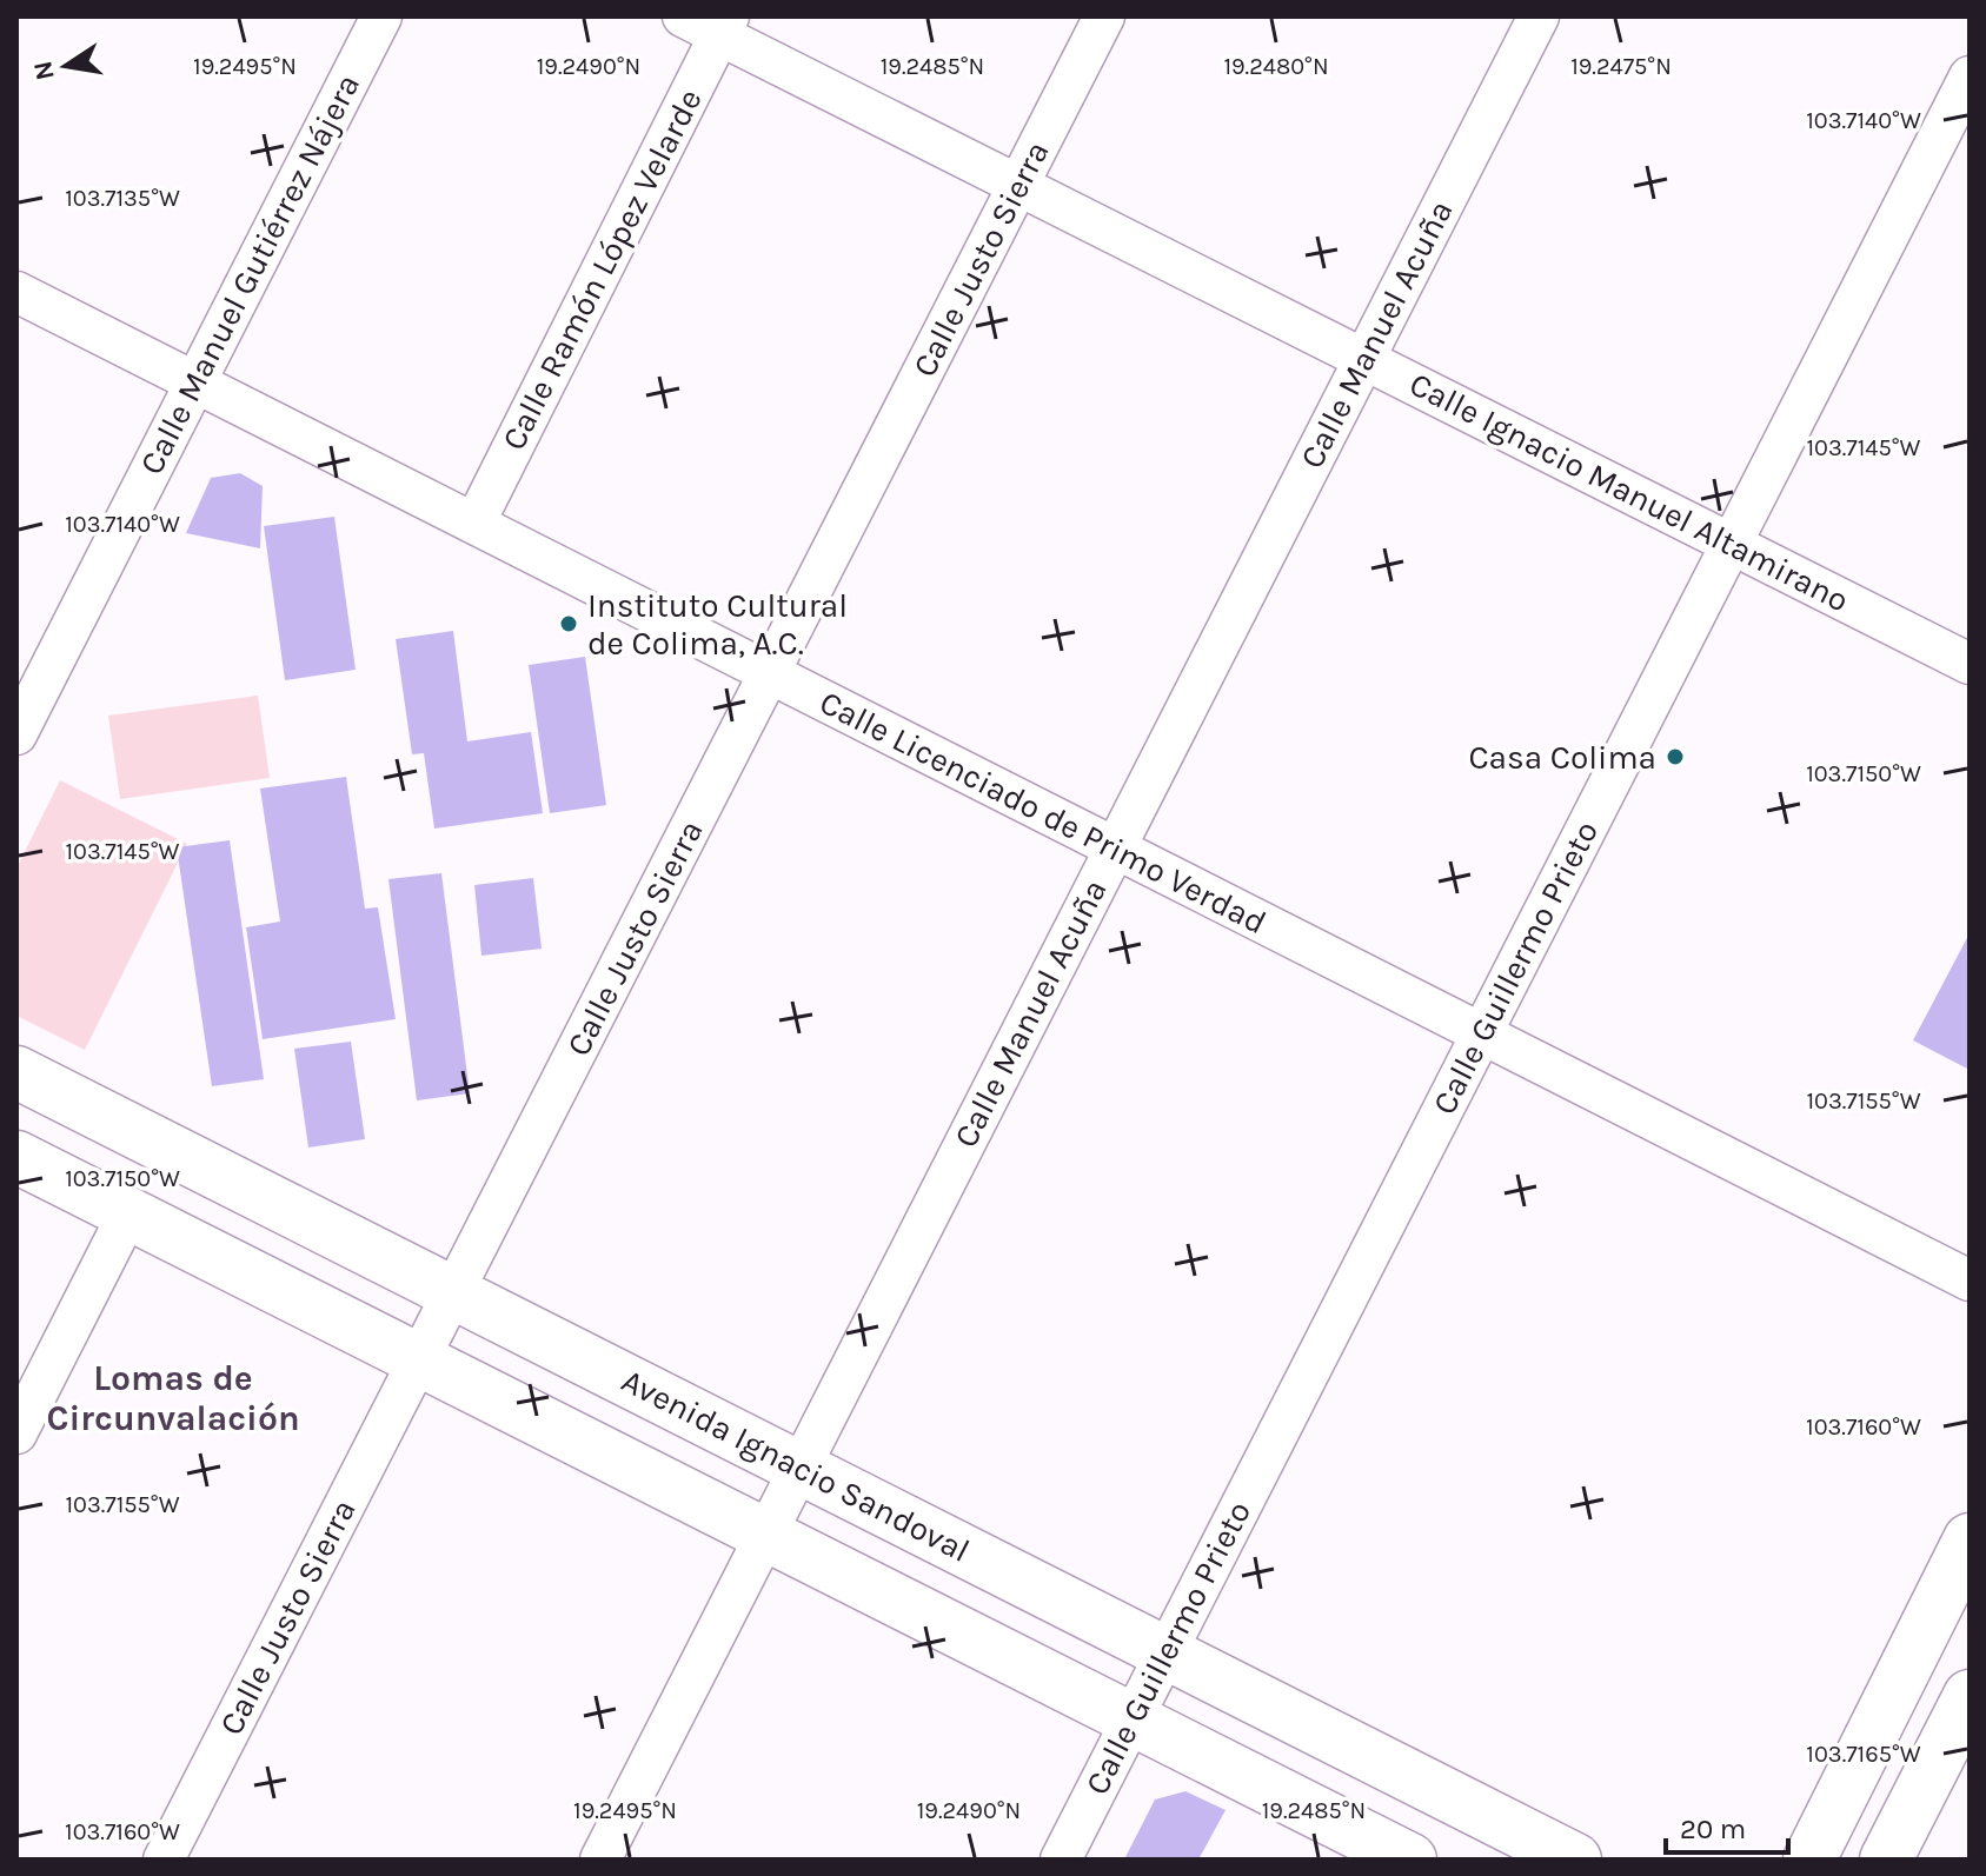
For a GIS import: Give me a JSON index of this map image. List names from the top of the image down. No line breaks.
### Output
{"streets":{"main road":["Avenida Ignacio Sandoval"],"street":["Calle Justo Sierra","Calle Ramón López Velarde","Calle Manuel Gutiérrez Nájera","Calle Manuel Acuña","Calle Ignacio Manuel Altamirano","Calle Licenciado de Primo Verdad","Calle Guillermo Prieto"]},"crossings":[["Calle Justo Sierra","Calle Ignacio Manuel Altamirano"],["Calle Justo Sierra","Calle Licenciado de Primo Verdad"],["Calle Justo Sierra","Avenida Ignacio Sandoval"],["Calle Ramón López Velarde","Calle Ignacio Manuel Altamirano"],["Calle Ramón López Velarde","Calle Licenciado de Primo Verdad"],["Calle Manuel Gutiérrez Nájera","Calle Licenciado de Primo Verdad"],["Calle Manuel Acuña","Calle Ignacio Manuel Altamirano"],["Calle Manuel Acuña","Calle Licenciado de Primo Verdad"],["Calle Manuel Acuña","Avenida Ignacio Sandoval"],["Calle Ignacio Manuel Altamirano","Calle Guillermo Prieto"],["Calle Licenciado de Primo Verdad","Calle Guillermo Prieto"],["Calle Guillermo Prieto","Avenida Ignacio Sandoval"]],"districts":["Lomas de Circunvalación"],"places":["Instituto Cultural de Colima, A.C.","Casa Colima"],"scale_bar":"20 m","north":"left","coordinates":["19.2495°N","19.2490°N","19.2485°N","19.2480°N","19.2475°N","103.7140°W","103.7135°W","103.7145°W","103.7150°W","103.7155°W","103.7160°W","103.7165°W"]}
